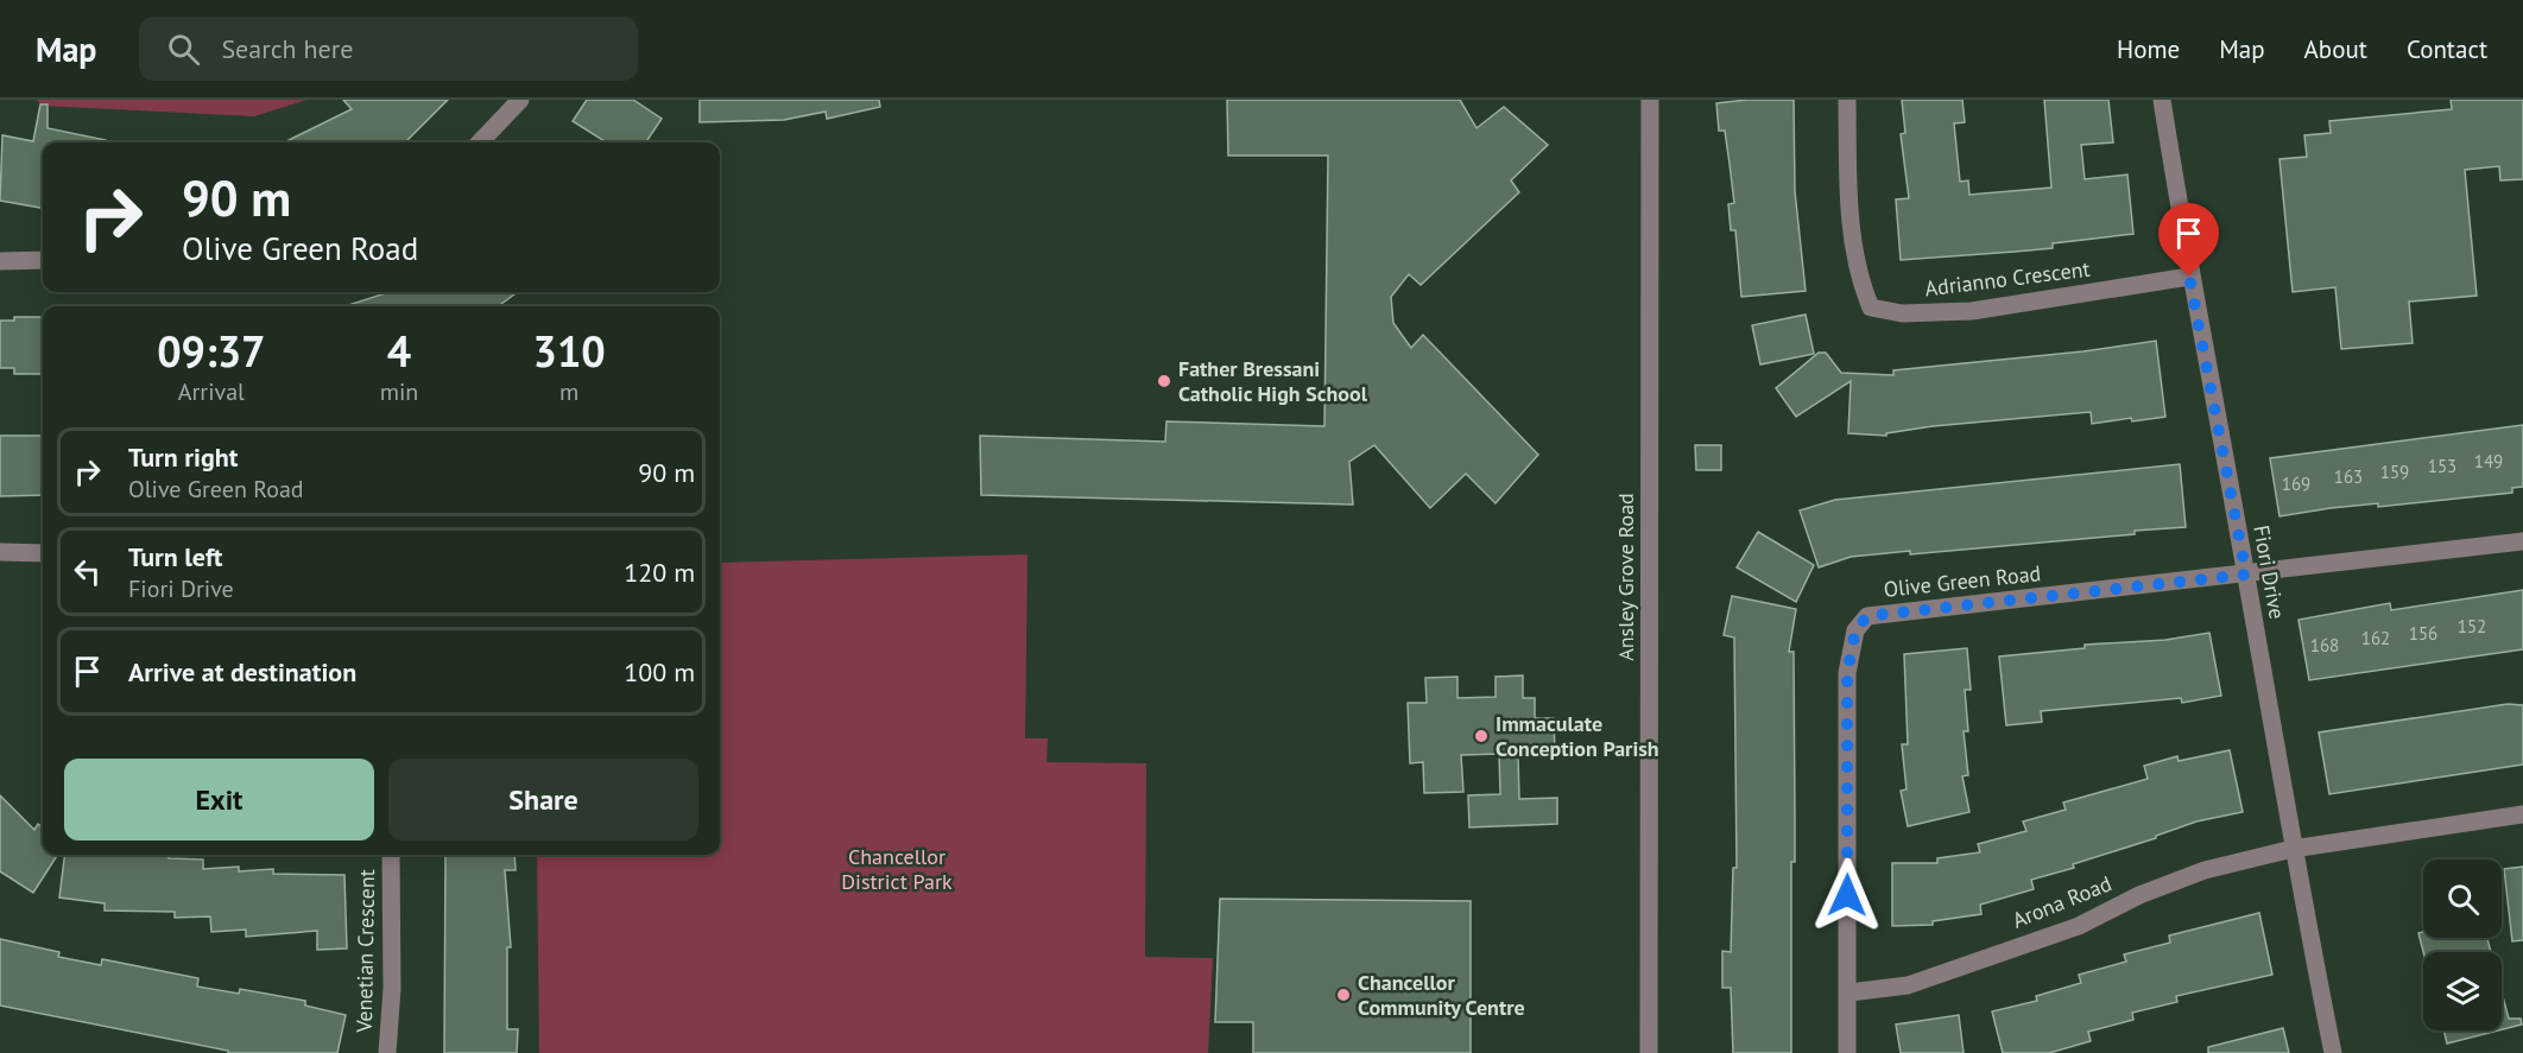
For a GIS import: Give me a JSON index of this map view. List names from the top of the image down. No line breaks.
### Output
{"streets":{"street":["Adrianno Crescent","Fiori Drive","Ansley Grove Road","Olive Green Road","Arona Road","Venetian Crescent"]},"crossings":[["Adrianno Crescent","Fiori Drive"],["Fiori Drive","Olive Green Road"],["Fiori Drive","Arona Road"],["Olive Green Road","Arona Road"]],"parks":["Chancellor District Park"],"places":["Father Bressani Catholic High School","Immaculate Conception Parish","Chancellor Community Centre"],"house_numbers":["149","153","159","163","169","152","156","162","168"],"page":{"header":"Map","search":"Search here","nav":["Home","Map","About","Contact"],"turn":["90 m","Olive Green Road"],"eta":["09:37","Arrival","4","min","310","m"],"list":[{"name":"Turn right","note":"Olive Green Road","value":"90 m"},{"name":"Turn left","note":"Fiori Drive","value":"120 m"},{"name":"Arrive at destination","value":"100 m"}],"buttons":["Exit","Share"]}}
